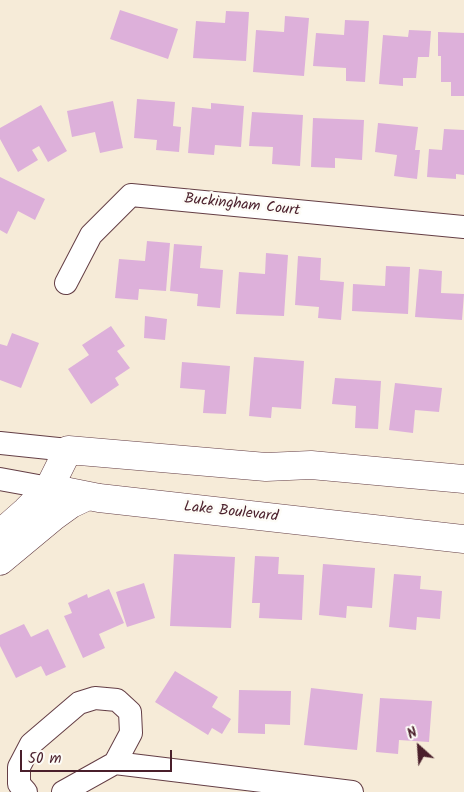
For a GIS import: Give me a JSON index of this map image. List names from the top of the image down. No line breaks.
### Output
{"streets":{"street":["Buckingham Court","Lake Boulevard"]},"scale_bar":"50 m","north":"top left"}
